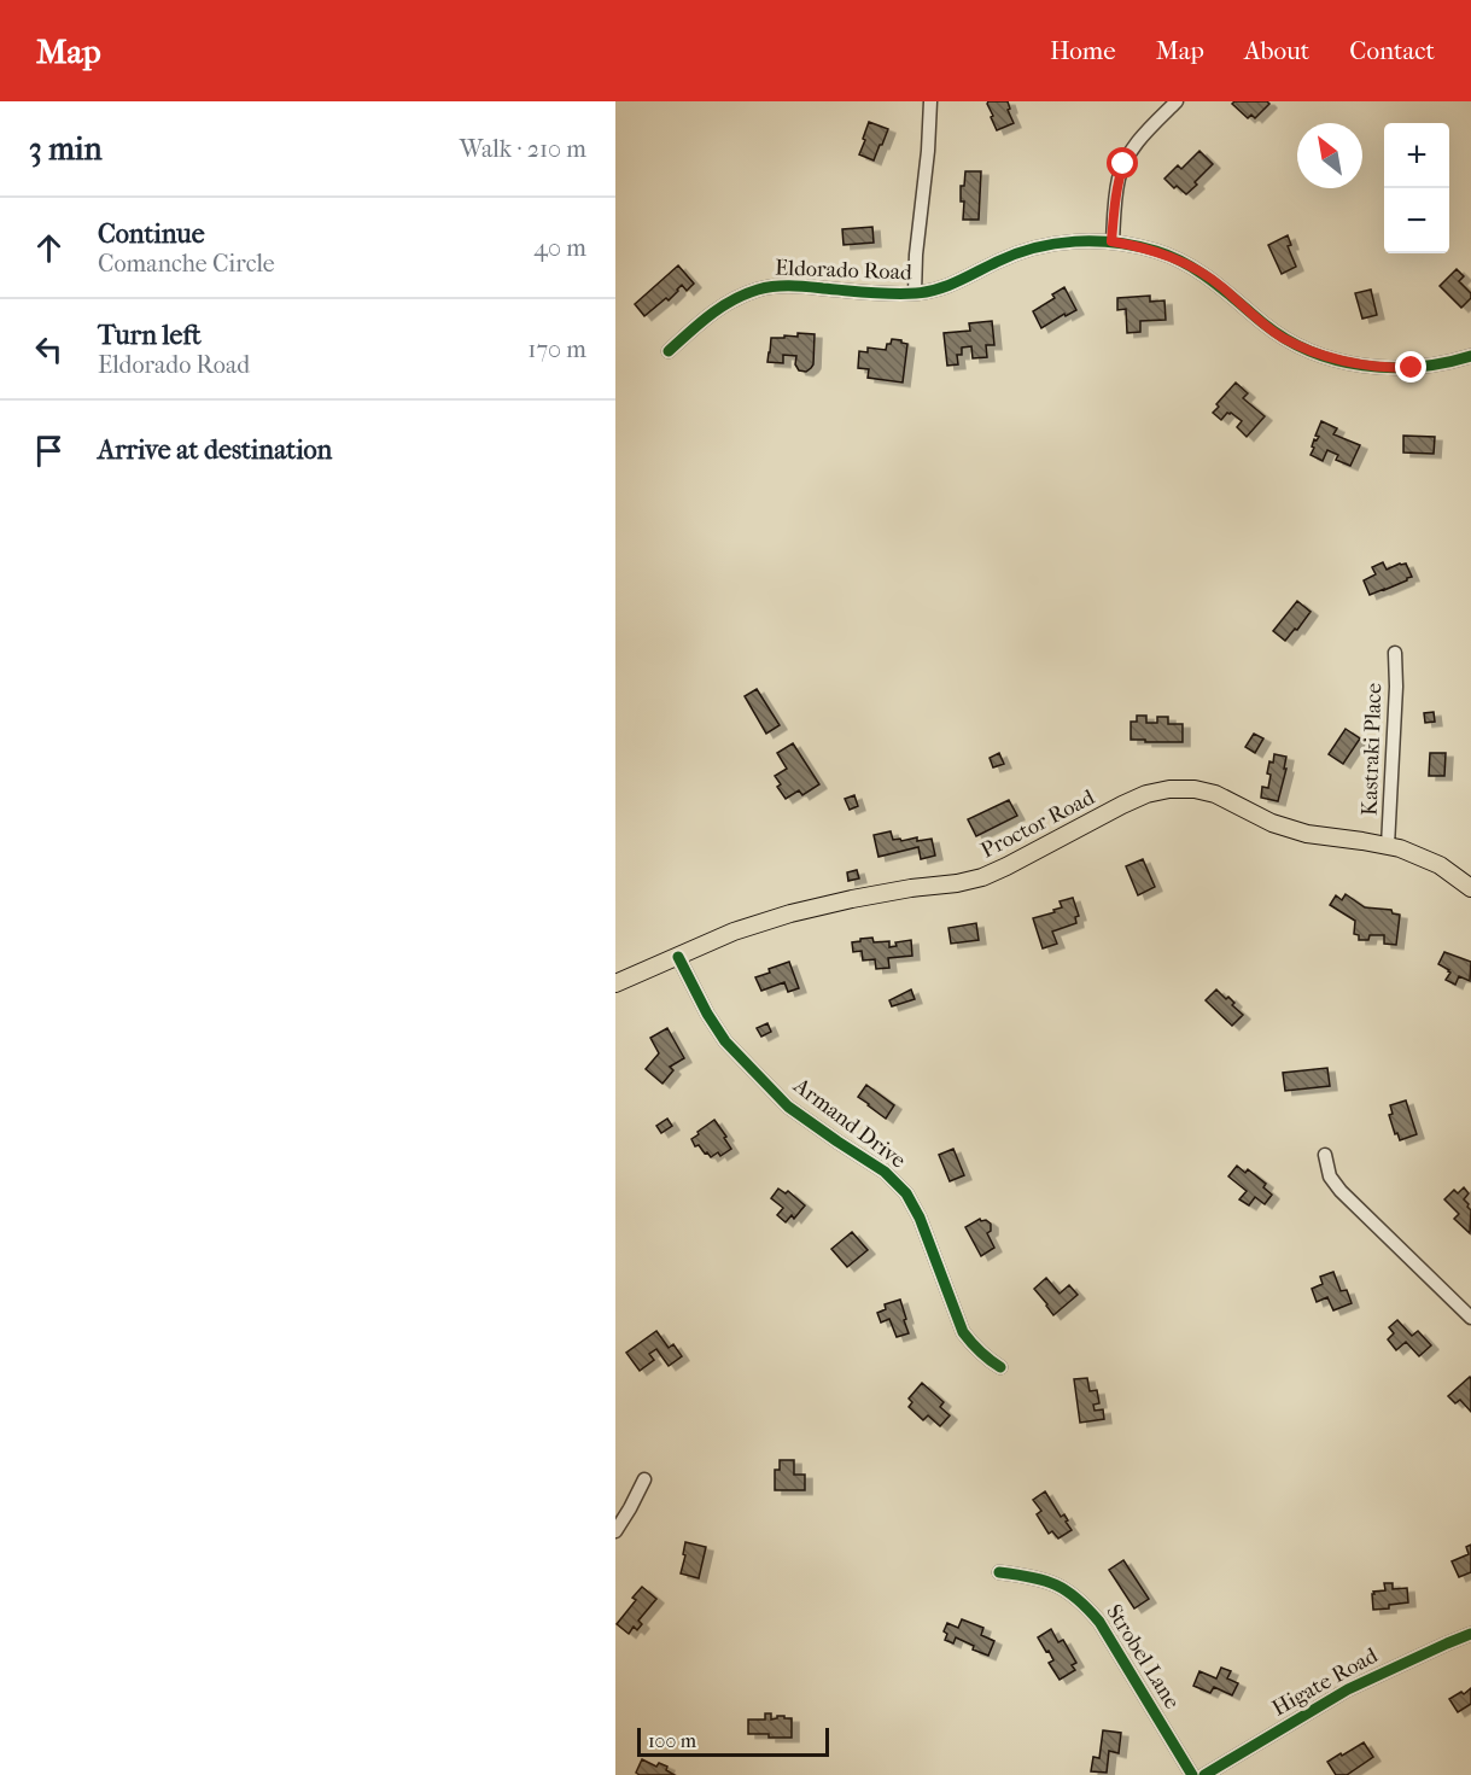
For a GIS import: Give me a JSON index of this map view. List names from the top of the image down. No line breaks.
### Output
{"streets":{"main road":["Proctor Road"],"street":["Eldorado Road","Kastraki Place","Armand Drive","Strobel Lane","Higate Road"]},"crossings":[["Kastraki Place","Proctor Road"],["Proctor Road","Armand Drive"]],"scale_bar":"100 m","north":"top left","page":{"header":"Map","nav":["Home","Map","About","Contact"],"heading":["3 min","Walk · 210 m"],"map_buttons":["+","−"],"list":[["Continue","Comanche Circle","40 m"],["Turn left","Eldorado Road","170 m"],"Arrive at destination"],"scale":"100 m"}}
